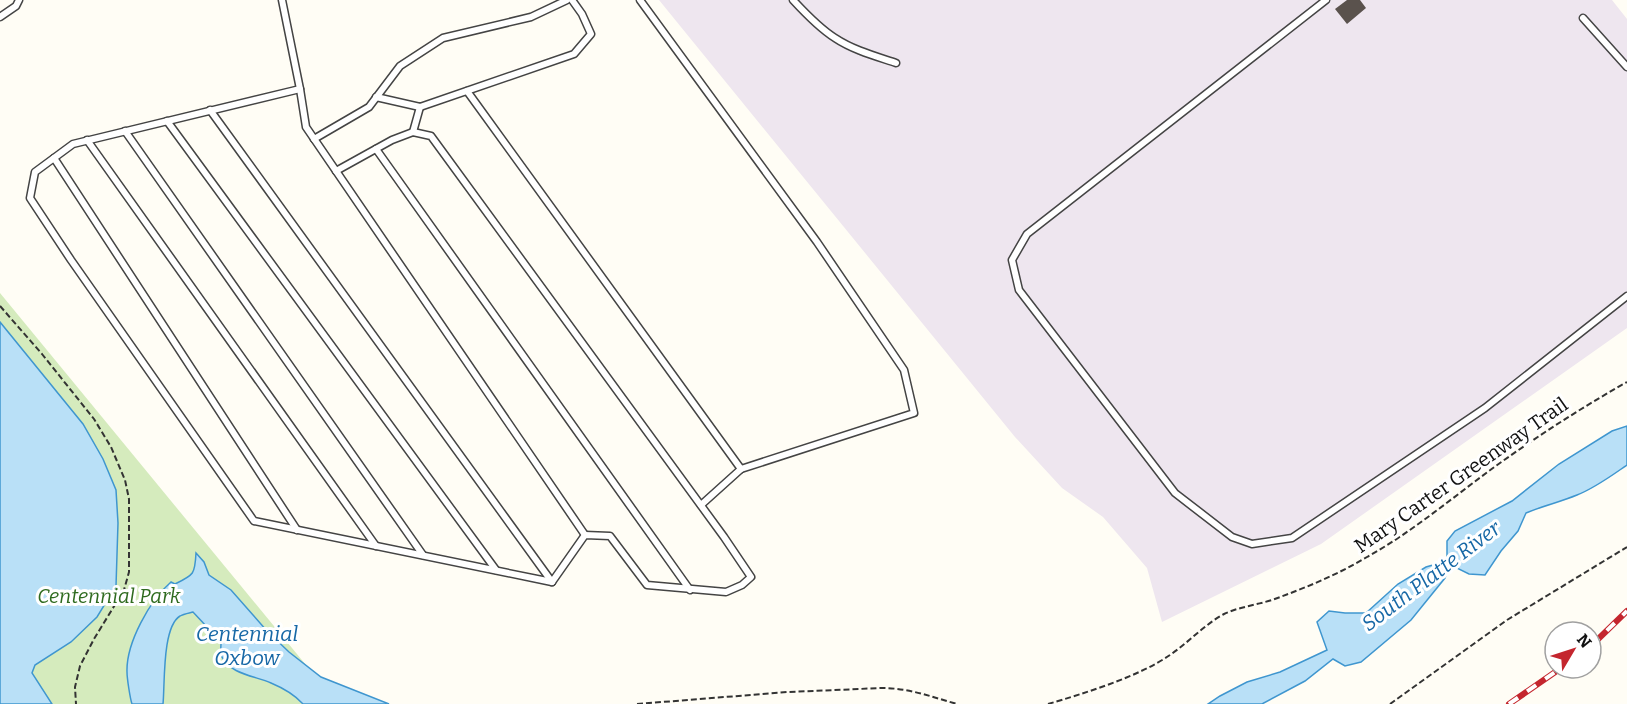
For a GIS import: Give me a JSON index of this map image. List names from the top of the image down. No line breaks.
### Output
{"streets":{"path":["Mary Carter Greenway Trail"]},"water":["South Platte River","Centennial Oxbow"],"parks":["Centennial Park"],"north":"top right"}
